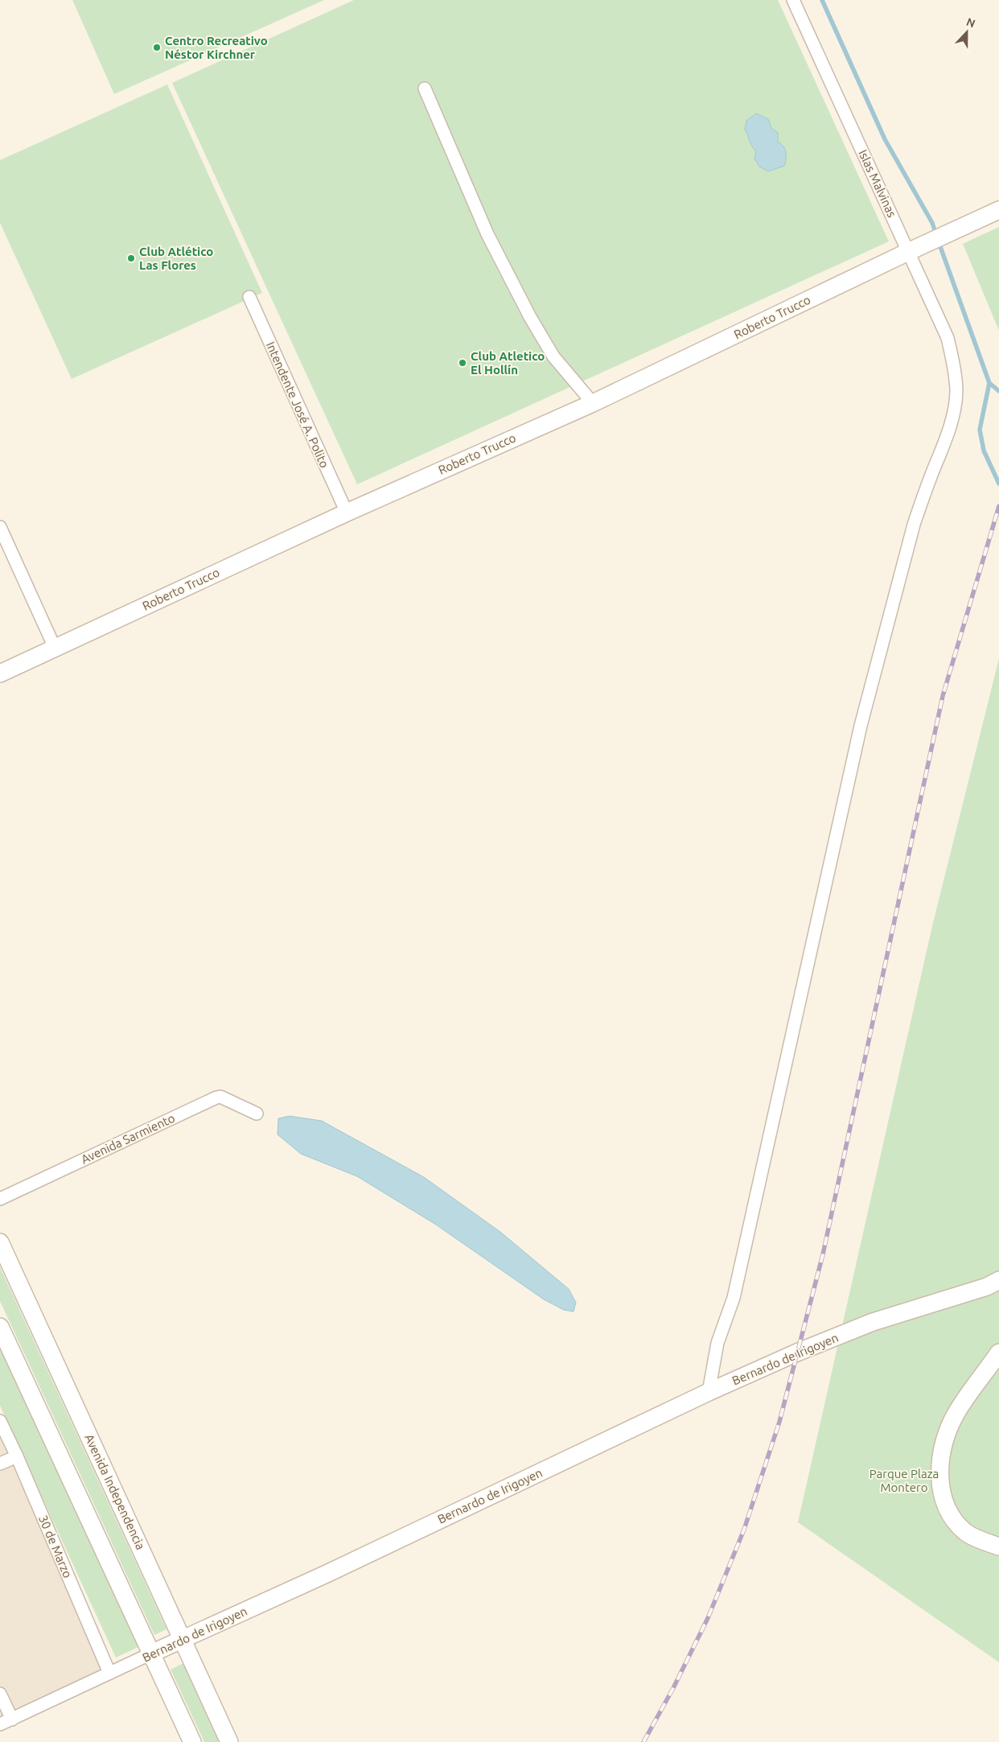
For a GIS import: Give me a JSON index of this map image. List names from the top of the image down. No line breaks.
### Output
{"streets":{"main road":["Roberto Trucco","Bernardo de Irigoyen","Avenida Independencia"],"street":["Islas Malvinas","Intendente José A. Polito","Avenida Sarmiento","30 de Marzo"]},"crossings":[["Islas Malvinas","Roberto Trucco"],["Islas Malvinas","Bernardo de Irigoyen"],["Roberto Trucco","Intendente José A. Polito"],["Bernardo de Irigoyen","Avenida Independencia"],["Bernardo de Irigoyen","30 de Marzo"]],"parks":["Parque Plaza Montero"],"places":["Centro Recreativo Néstor Kirchner","Club Atlético Las Flores","Club Atletico El Hollín"],"north":"top"}
